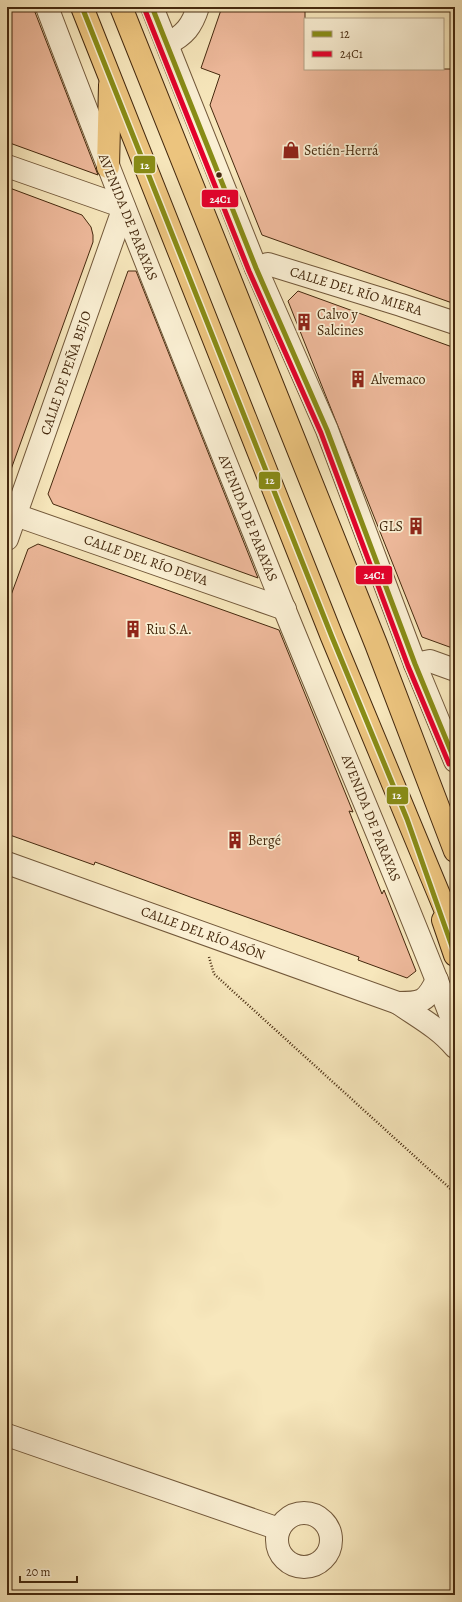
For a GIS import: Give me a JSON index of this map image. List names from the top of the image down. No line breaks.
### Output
{"streets":{"street":["AVENIDA DE PARAYAS","CALLE DEL RÍO MIERA","CALLE DE PEÑA BEJO","CALLE DEL RÍO DEVA","CALLE DEL RÍO ASÓN"]},"crossings":[["AVENIDA DE PARAYAS","CALLE DE PEÑA BEJO"],["AVENIDA DE PARAYAS","CALLE DEL RÍO DEVA"],["AVENIDA DE PARAYAS","CALLE DEL RÍO ASÓN"],["CALLE DE PEÑA BEJO","CALLE DEL RÍO DEVA"]],"places":{"shop":["Setién-Herrá"],"building":["Calvo y Salcines","Alvemaco","GLS","Riu S.A.","Bergé"]},"lines":["transit line 12","transit line 24C1"],"legend":["12","24C1"],"scale_bar":"20 m"}
